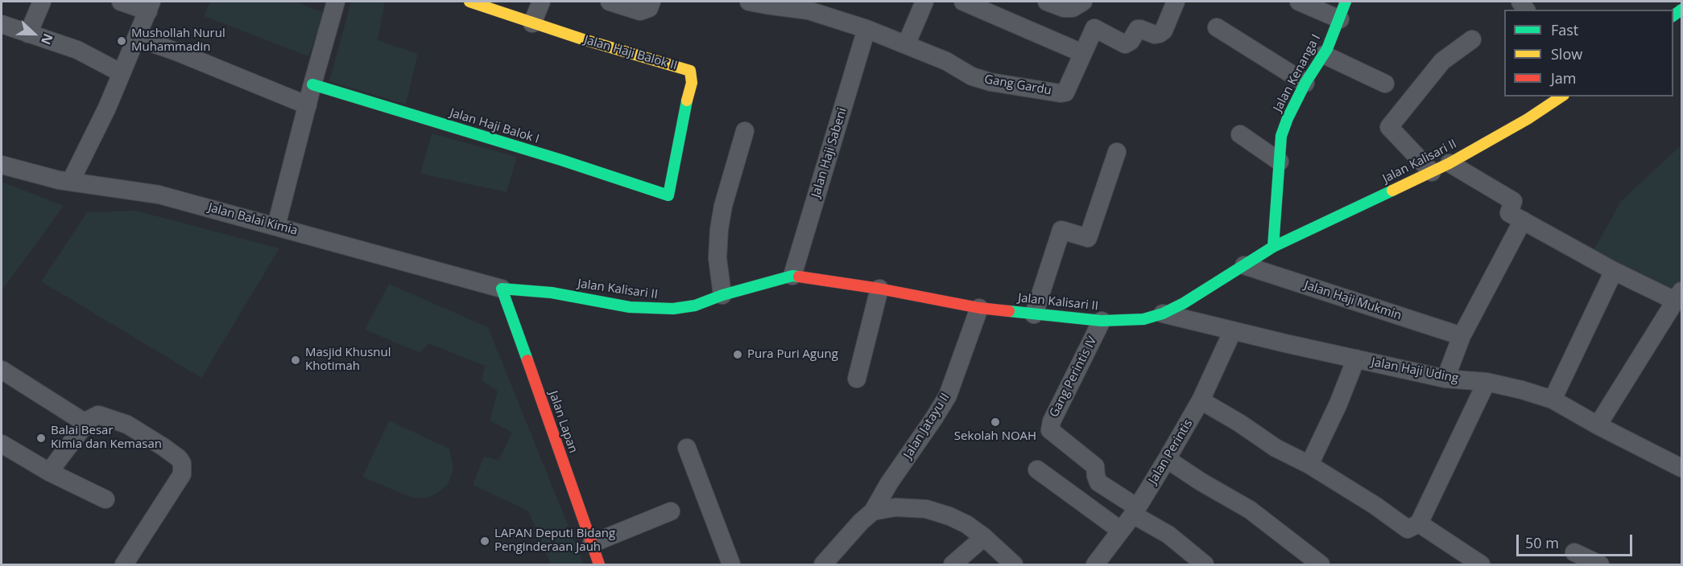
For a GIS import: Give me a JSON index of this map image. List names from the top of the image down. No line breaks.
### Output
{"streets":{"street":["Jalan Haji Balok II","Jalan Kenanga I","Gang Gardu","Jalan Haji Balok I","Jalan Haji Sabeni","Jalan Kalisari II","Jalan Balai Kimia","Jalan Haji Mukmin","Jalan Haji Uding","Gang Perintis IV","Jalan Lapan","Jalan Jatayu II","Jalan Perintis"]},"crossings":[["Jalan Haji Balok II","Jalan Haji Balok I"],["Jalan Kenanga I","Jalan Kalisari II"],["Jalan Haji Sabeni","Jalan Kalisari II"],["Jalan Kalisari II","Jalan Balai Kimia"],["Jalan Kalisari II","Jalan Haji Mukmin"],["Jalan Kalisari II","Jalan Haji Uding"],["Jalan Kalisari II","Gang Perintis IV"],["Jalan Kalisari II","Jalan Lapan"],["Jalan Kalisari II","Jalan Jatayu II"],["Jalan Balai Kimia","Jalan Lapan"],["Jalan Haji Uding","Jalan Perintis"],["Gang Perintis IV","Jalan Perintis"]],"places":["Mushollah Nurul Muhammadin","Pura Puri Agung","Masjid Khusnul Khotimah","Sekolah NOAH","Balai Besar Kimia dan Kemasan","LAPAN Deputi Bidang Penginderaan Jauh"],"legend":["Fast","Slow","Jam"],"scale_bar":"50 m","north":"right"}
